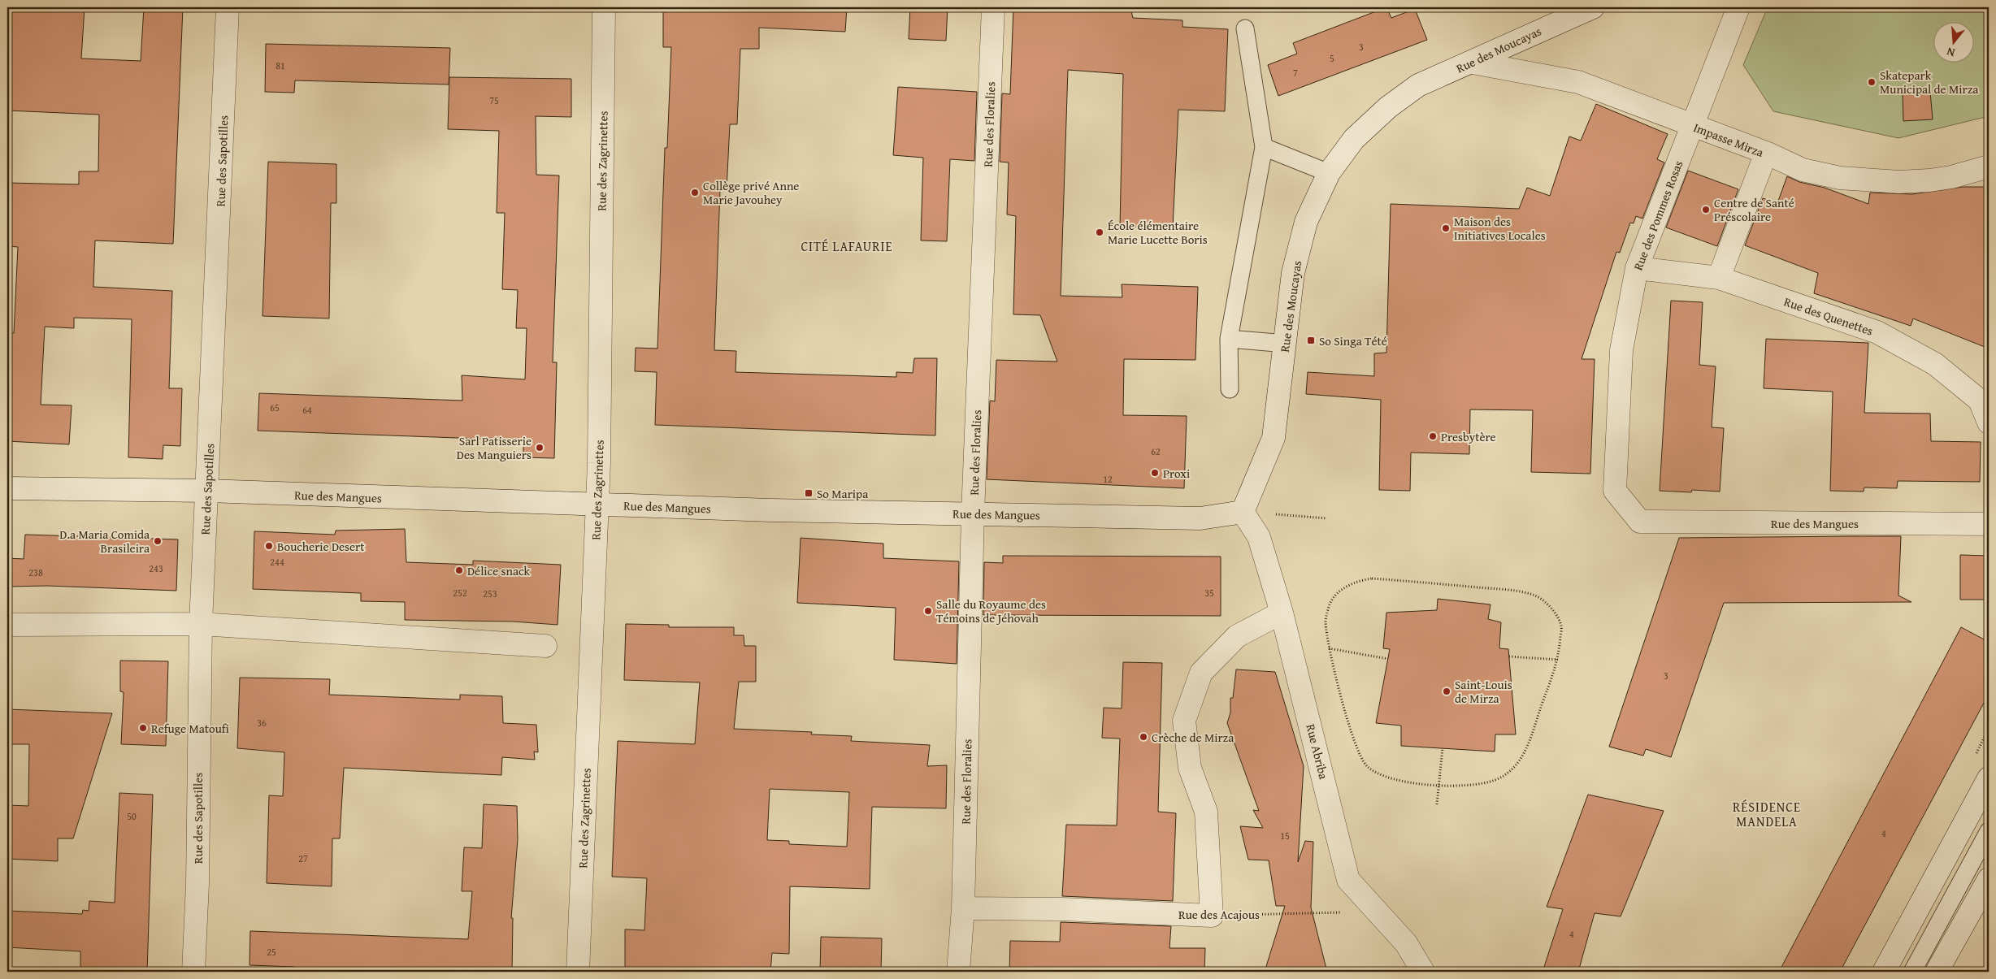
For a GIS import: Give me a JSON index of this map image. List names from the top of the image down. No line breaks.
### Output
{"streets":{"street":["Rue des Moucayas","Rue des Floralies","Impasse Mirza","Rue des Sapotilles","Rue des Zagrinettes","Rue des Pommes Rosas","Rue des Quenettes","Rue des Mangues","Rue Abriba","Rue des Acajous"]},"crossings":[["Rue des Moucayas","Impasse Mirza"],["Rue des Moucayas","Rue des Mangues"],["Rue des Moucayas","Rue Abriba"],["Rue des Floralies","Rue des Mangues"],["Rue des Floralies","Rue des Acajous"],["Impasse Mirza","Rue des Pommes Rosas"],["Rue des Sapotilles","Rue des Mangues"],["Rue des Zagrinettes","Rue des Mangues"],["Rue des Pommes Rosas","Rue des Quenettes"],["Rue des Pommes Rosas","Rue des Mangues"],["Rue des Mangues","Rue Abriba"],["Rue Abriba","Rue des Acajous"]],"districts":["CITÉ LAFAURIE","RÉSIDENCE MANDELA"],"places":{"other":["Skatepark Municipal de Mirza","Collège privé Anne Marie Javouhey","Centre de Santé Préscolaire","Maison des Initiatives Locales","École élémentaire Marie Lucette Boris","Presbytère","Sarl Patisserie Des Manguiers","Proxi","D.a Maria Comida Brasileira","Boucherie Desert","Délice snack","Salle du Royaume des Témoins de Jéhovah","Saint-Louis de Mirza","Refuge Matoufi","Crèche de Mirza"],"transit":["So Singa Tété","So Maripa"]},"house_numbers":["3","5","81","7","75","65","64","62","12","244","243","238","252","35","253","3","36","50","4","15","27","4","25"],"north":"bottom"}
